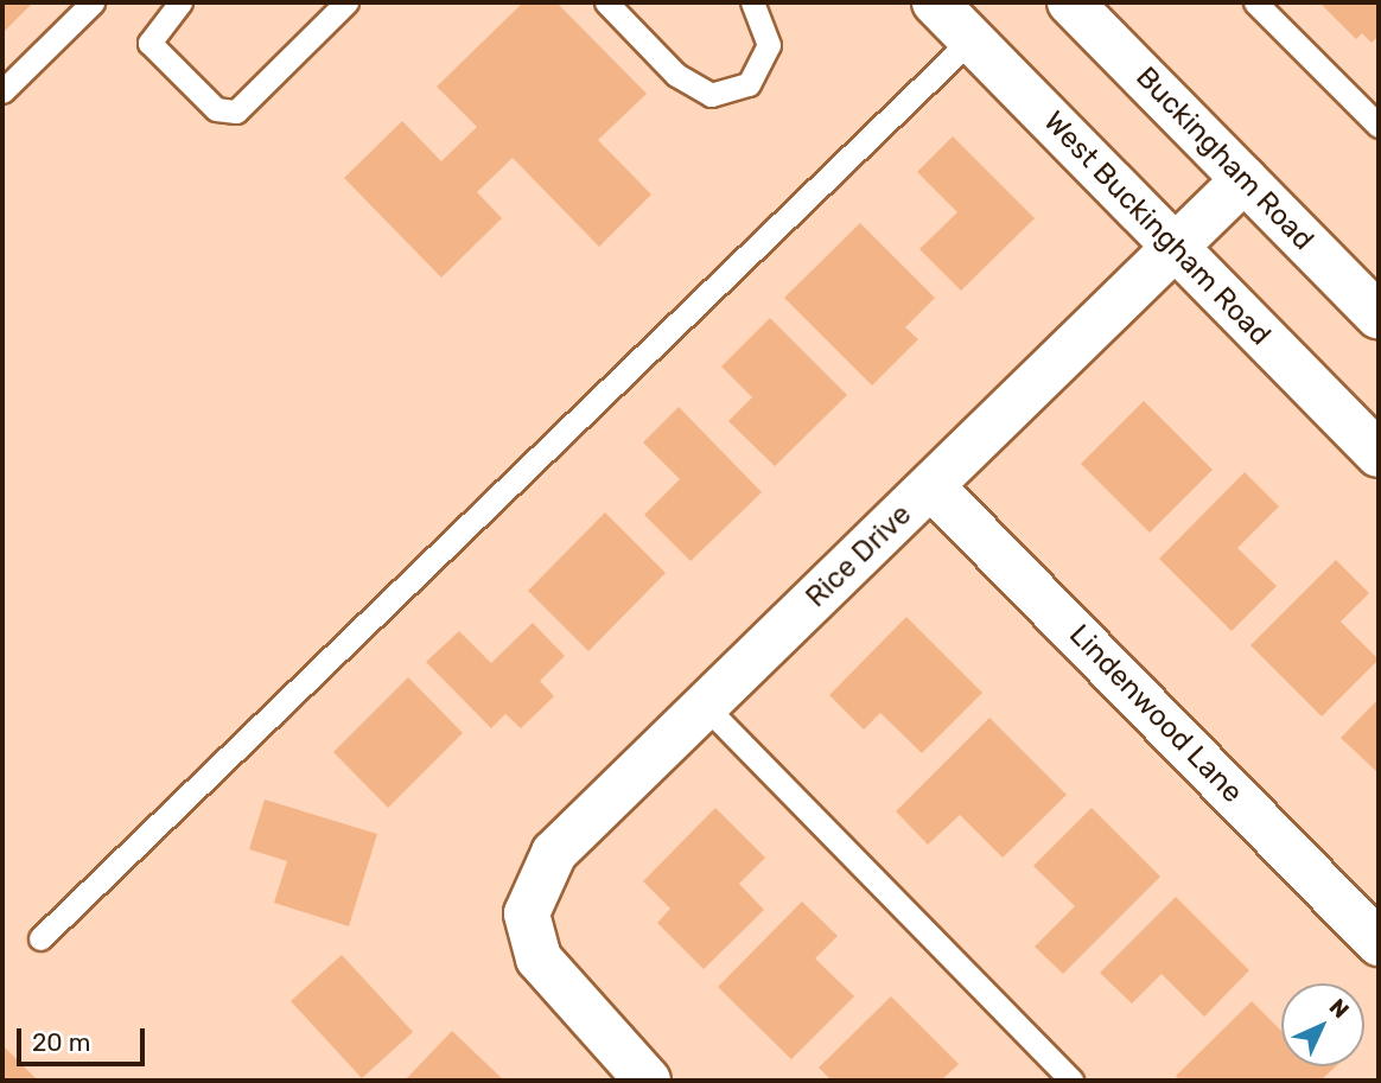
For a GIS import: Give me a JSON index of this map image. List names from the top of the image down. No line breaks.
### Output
{"streets":{"street":["Buckingham Road","West Buckingham Road","Rice Drive","Lindenwood Lane"]},"crossings":[["Buckingham Road","Rice Drive"],["West Buckingham Road","Rice Drive"],["Rice Drive","Lindenwood Lane"]],"scale_bar":"20 m","north":"top right"}
